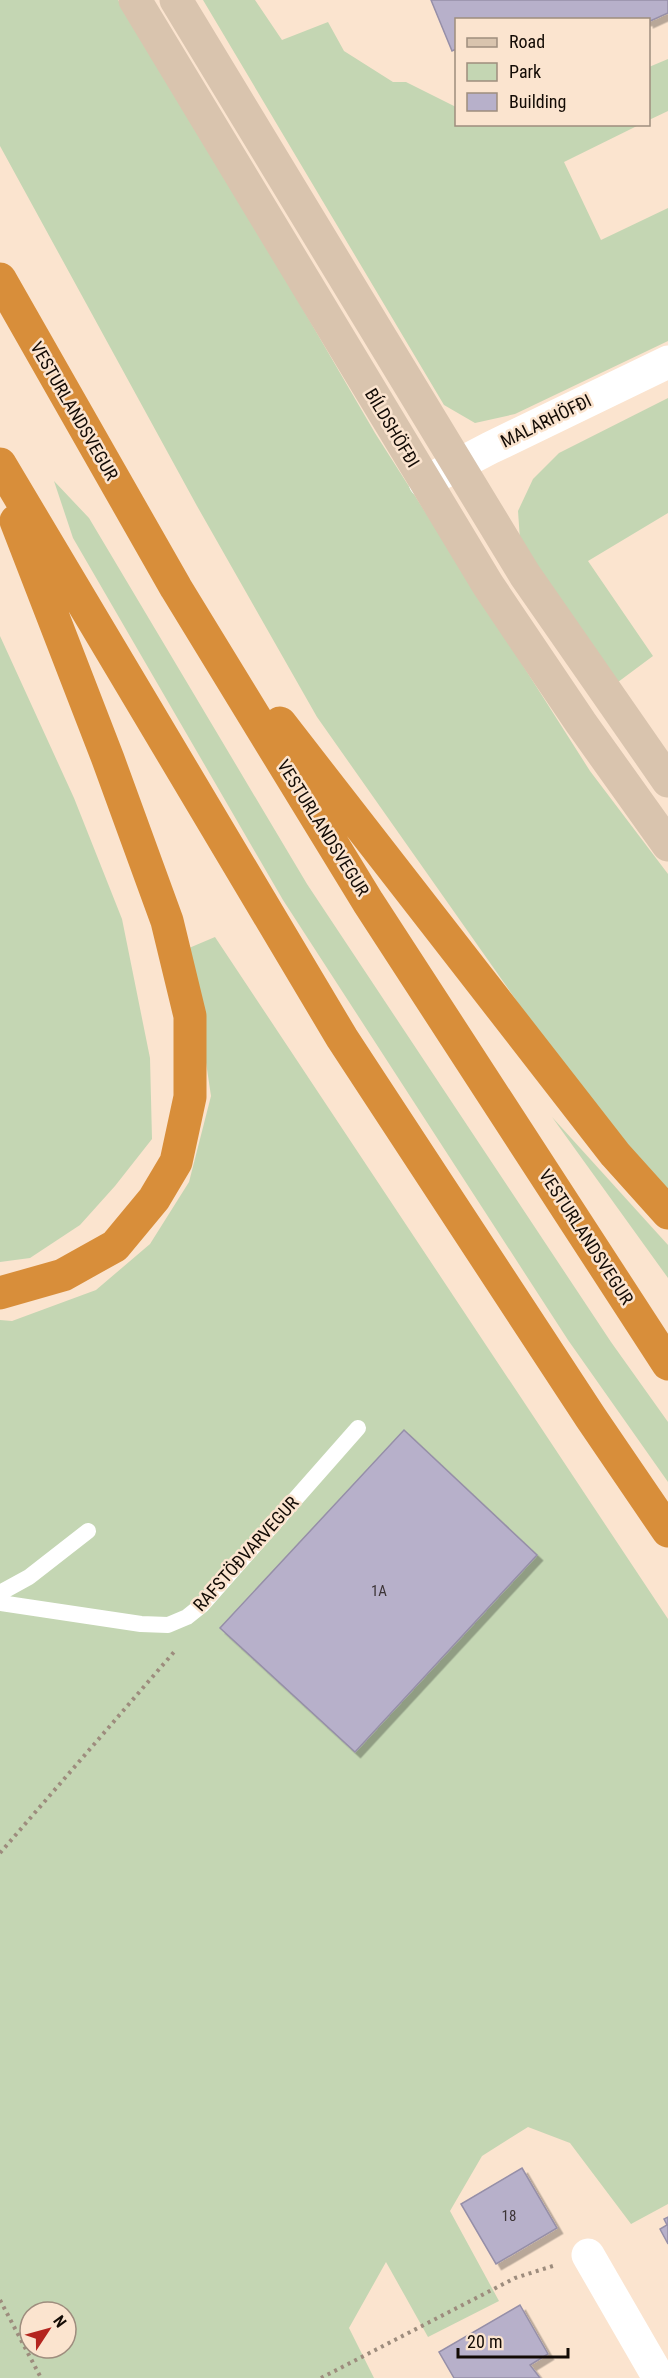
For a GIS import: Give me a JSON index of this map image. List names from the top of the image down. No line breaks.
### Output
{"streets":{"highway":["VESTURLANDSVEGUR"],"street":["MALARHÖFÐI","BÍLDSHÖFÐI"],"lane":["RAFSTÖÐVARVEGUR"]},"crossings":[["MALARHÖFÐI","BÍLDSHÖFÐI"]],"house_numbers":["1A","18"],"legend":["Road","Park","Building"],"scale_bar":"20 m","north":"top right"}
